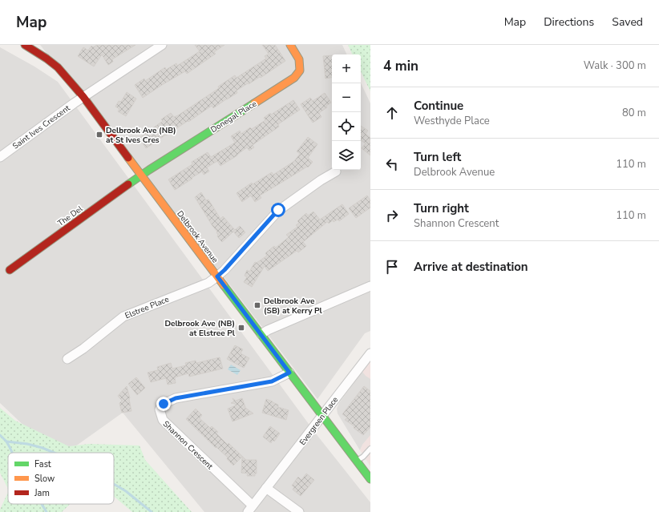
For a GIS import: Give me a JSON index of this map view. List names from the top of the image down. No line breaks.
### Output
{"streets":{"street":["Donegal Place","Saint Ives Crescent","The Del","Delbrook Avenue","Elstree Place","Evergreen Place","Shannon Crescent"]},"crossings":[["Donegal Place","The Del"],["Donegal Place","Delbrook Avenue"],["Saint Ives Crescent","Delbrook Avenue"],["The Del","Delbrook Avenue"],["Delbrook Avenue","Elstree Place"],["Delbrook Avenue","Evergreen Place"],["Delbrook Avenue","Shannon Crescent"],["Evergreen Place","Shannon Crescent"]],"places":{"transit":["Delbrook Ave (NB) at St Ives Cres","Delbrook Ave (SB) at Kerry Pl","Delbrook Ave (NB) at Elstree Pl"]},"legend":["Fast","Slow","Jam"],"page":{"header":"Map","nav":["Map","Directions","Saved"],"heading":["4 min","Walk · 300 m"],"map_buttons":["+","−"],"list":[["Continue","Westhyde Place","80 m"],["Turn left","Delbrook Avenue","110 m"],["Turn right","Shannon Crescent","110 m"],"Arrive at destination"]}}
